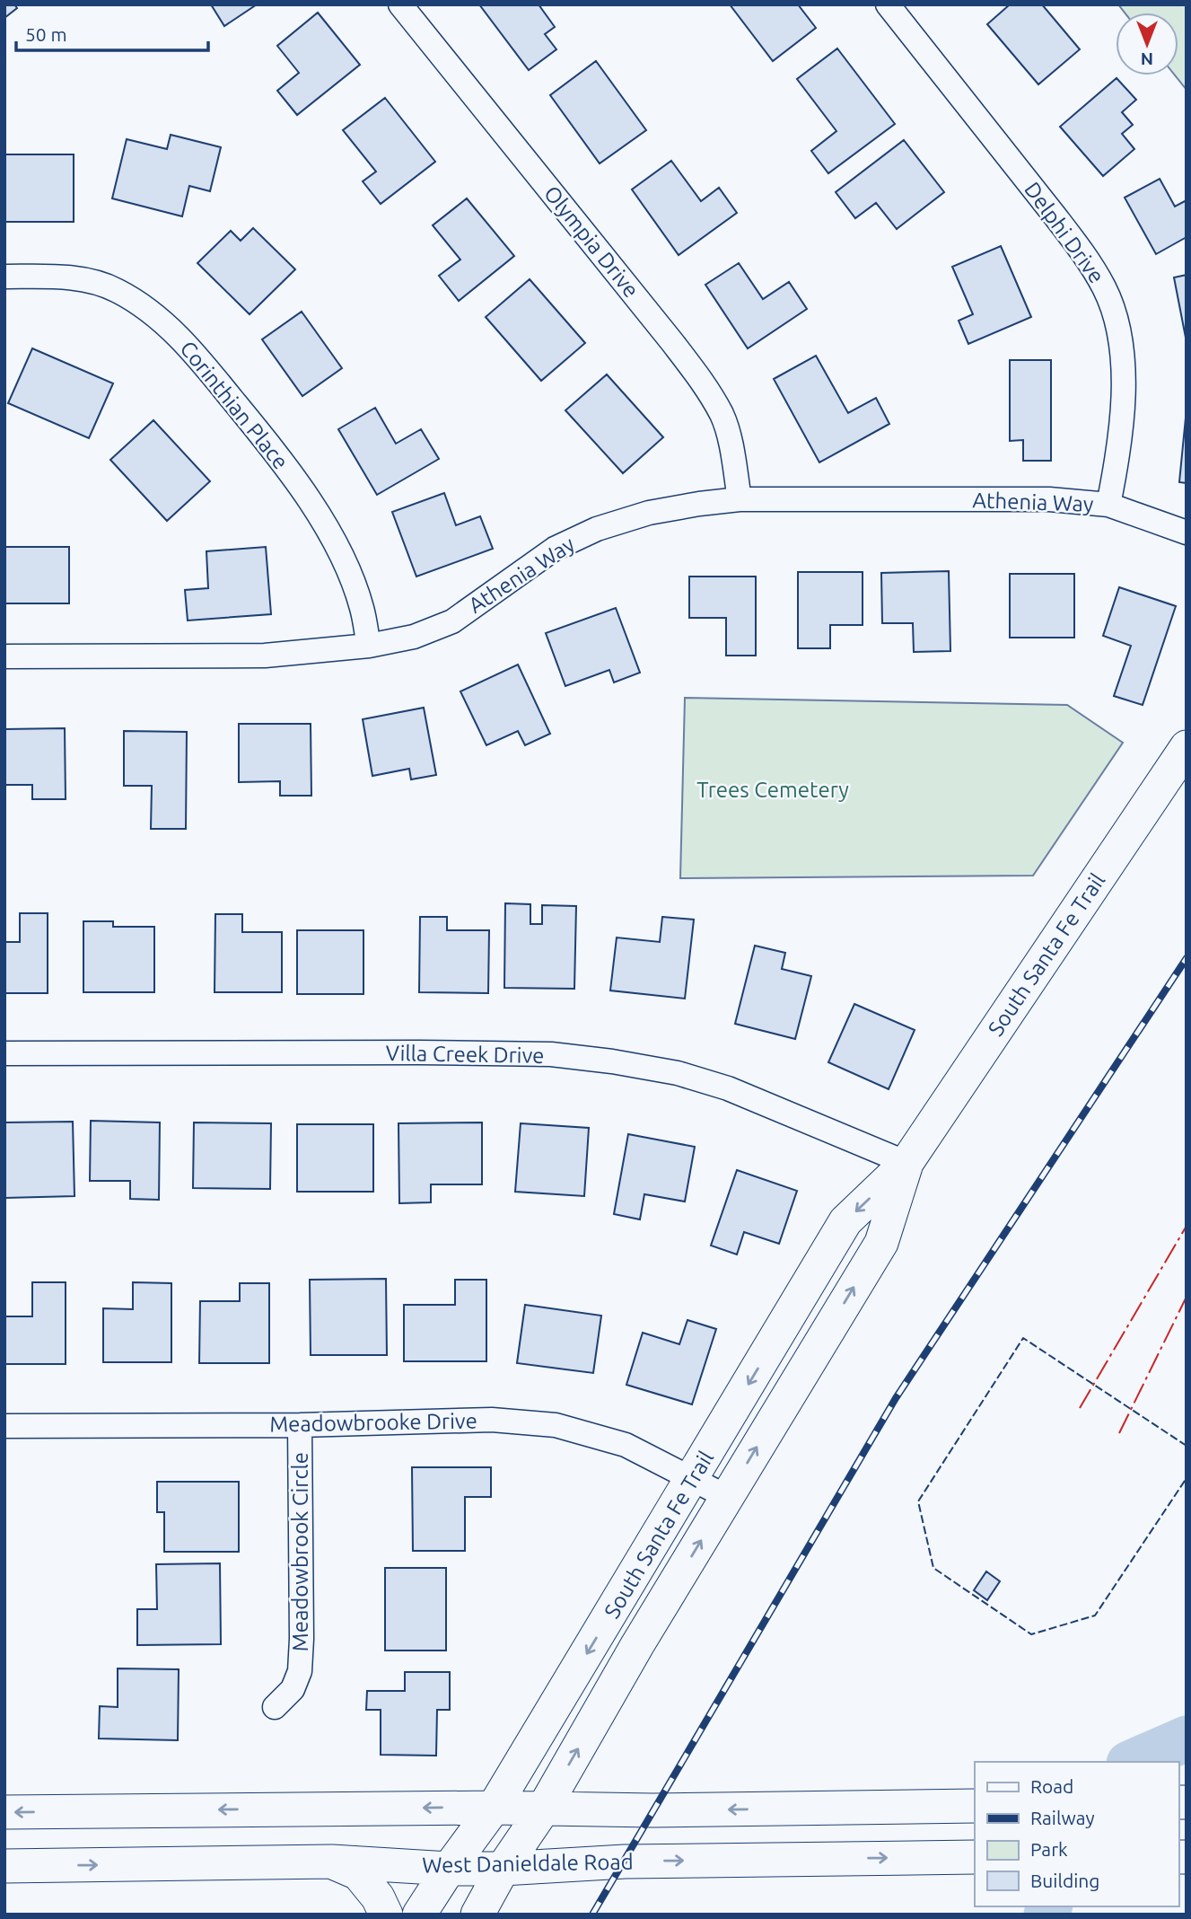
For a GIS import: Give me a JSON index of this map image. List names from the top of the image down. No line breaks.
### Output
{"streets":{"main road":["South Santa Fe Trail","West Danieldale Road"],"street":["Delphi Drive","Olympia Drive","Corinthian Place","Athenia Way","Villa Creek Drive","Meadowbrooke Drive","Meadowbrook Circle"]},"crossings":[["Delphi Drive","Athenia Way"],["Olympia Drive","Athenia Way"],["Corinthian Place","Athenia Way"],["South Santa Fe Trail","Villa Creek Drive"],["South Santa Fe Trail","Meadowbrooke Drive"],["South Santa Fe Trail","West Danieldale Road"],["Meadowbrooke Drive","Meadowbrook Circle"]],"parks":["Trees Cemetery"],"legend":["Road","Railway","Park","Building"],"scale_bar":"50 m","north":"bottom"}
